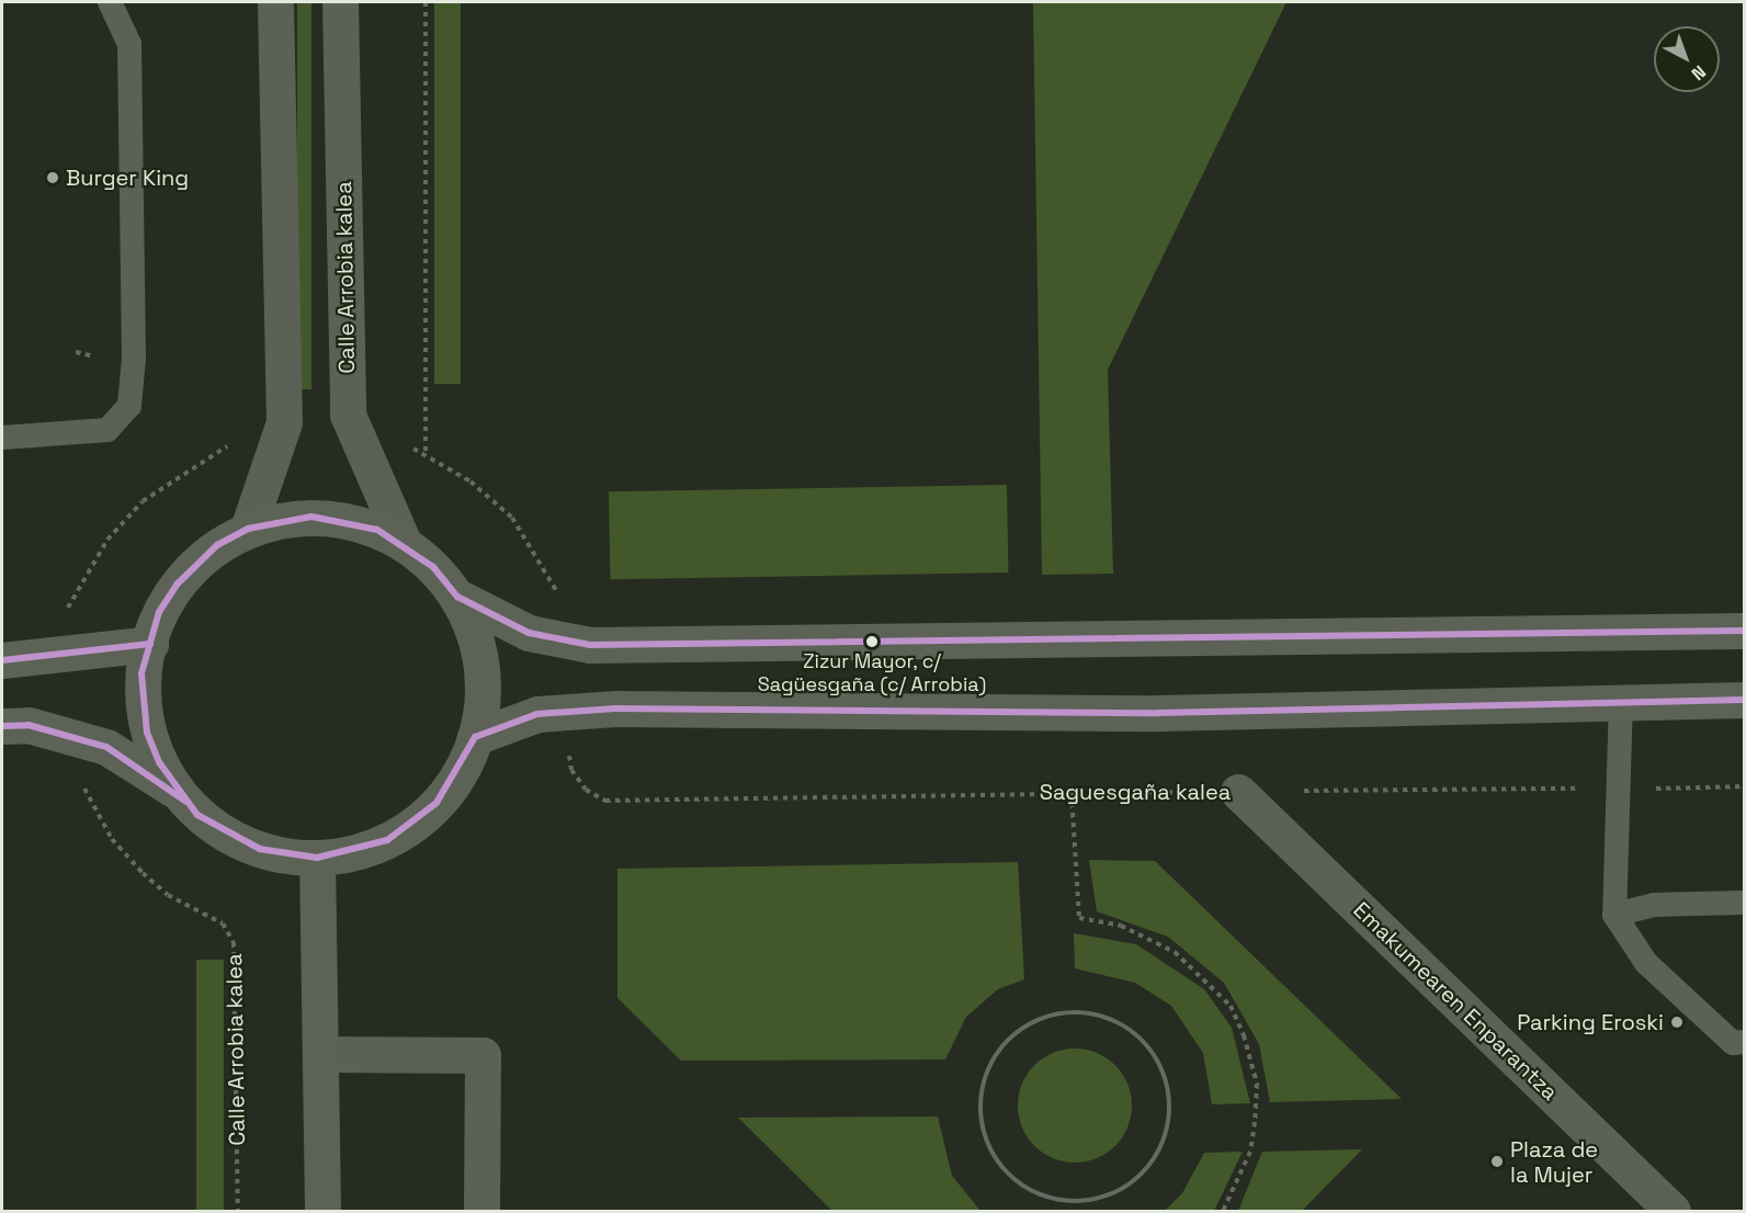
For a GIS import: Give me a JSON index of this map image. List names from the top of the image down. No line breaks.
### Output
{"streets":{"street":["Calle Arrobia kalea","Emakumearen Enparantza"],"path":["Saguesgaña kalea"]},"crossings":[["Saguesgaña kalea","Emakumearen Enparantza"]],"places":["Burger King","Zizur Mayor, c/ Sagüesgaña (c/ Arrobia)","Parking Eroski","Plaza de la Mujer"],"north":"bottom right"}
